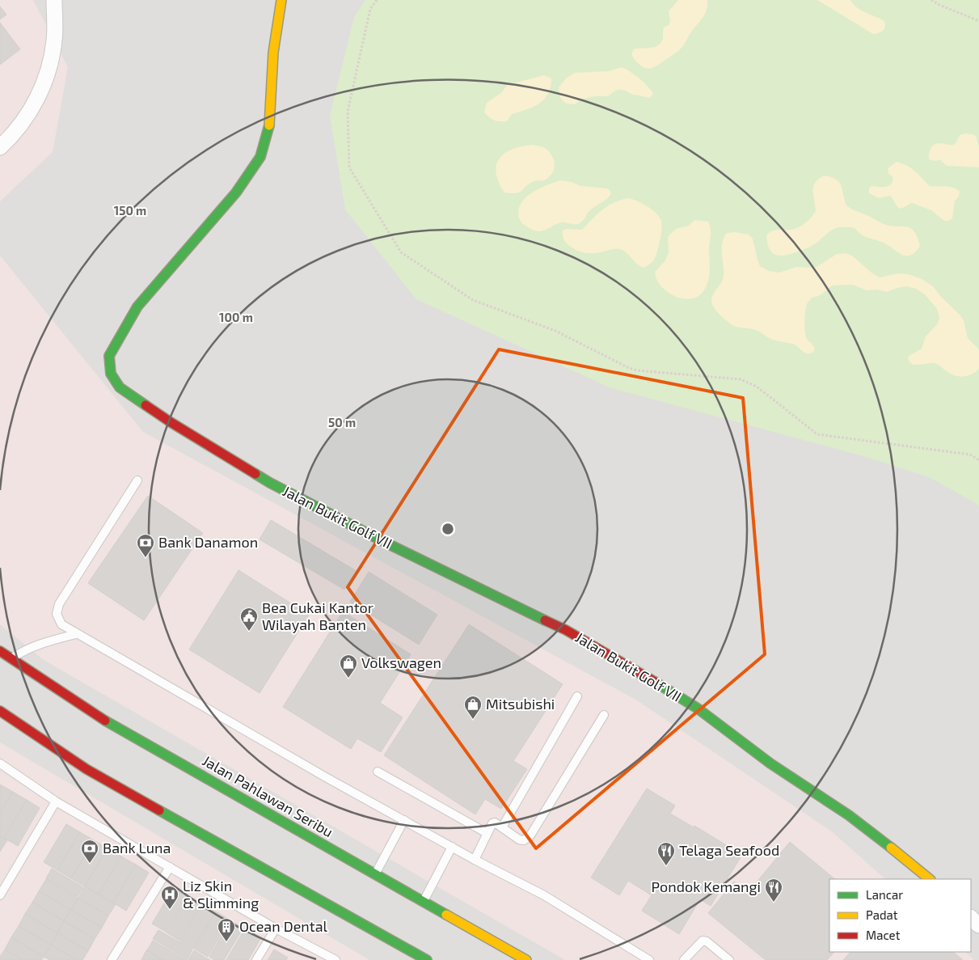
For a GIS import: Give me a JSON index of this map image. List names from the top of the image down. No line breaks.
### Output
{"streets":{"street":["Jalan Bukit Golf VII","Jalan Pahlawan Seribu"]},"places":{"bank":["Bank Danamon","Bank Luna"],"public building":["Bea Cukai Kantor Wilayah Banten"],"shop":["Volkswagen","Mitsubishi"],"restaurant":["Telaga Seafood","Pondok Kemangi"],"hospital":["Liz Skin & Slimming"],"building":["Ocean Dental"]},"legend":["Lancar","Padat","Macet"],"rings":["150 m","100 m","50 m"]}
